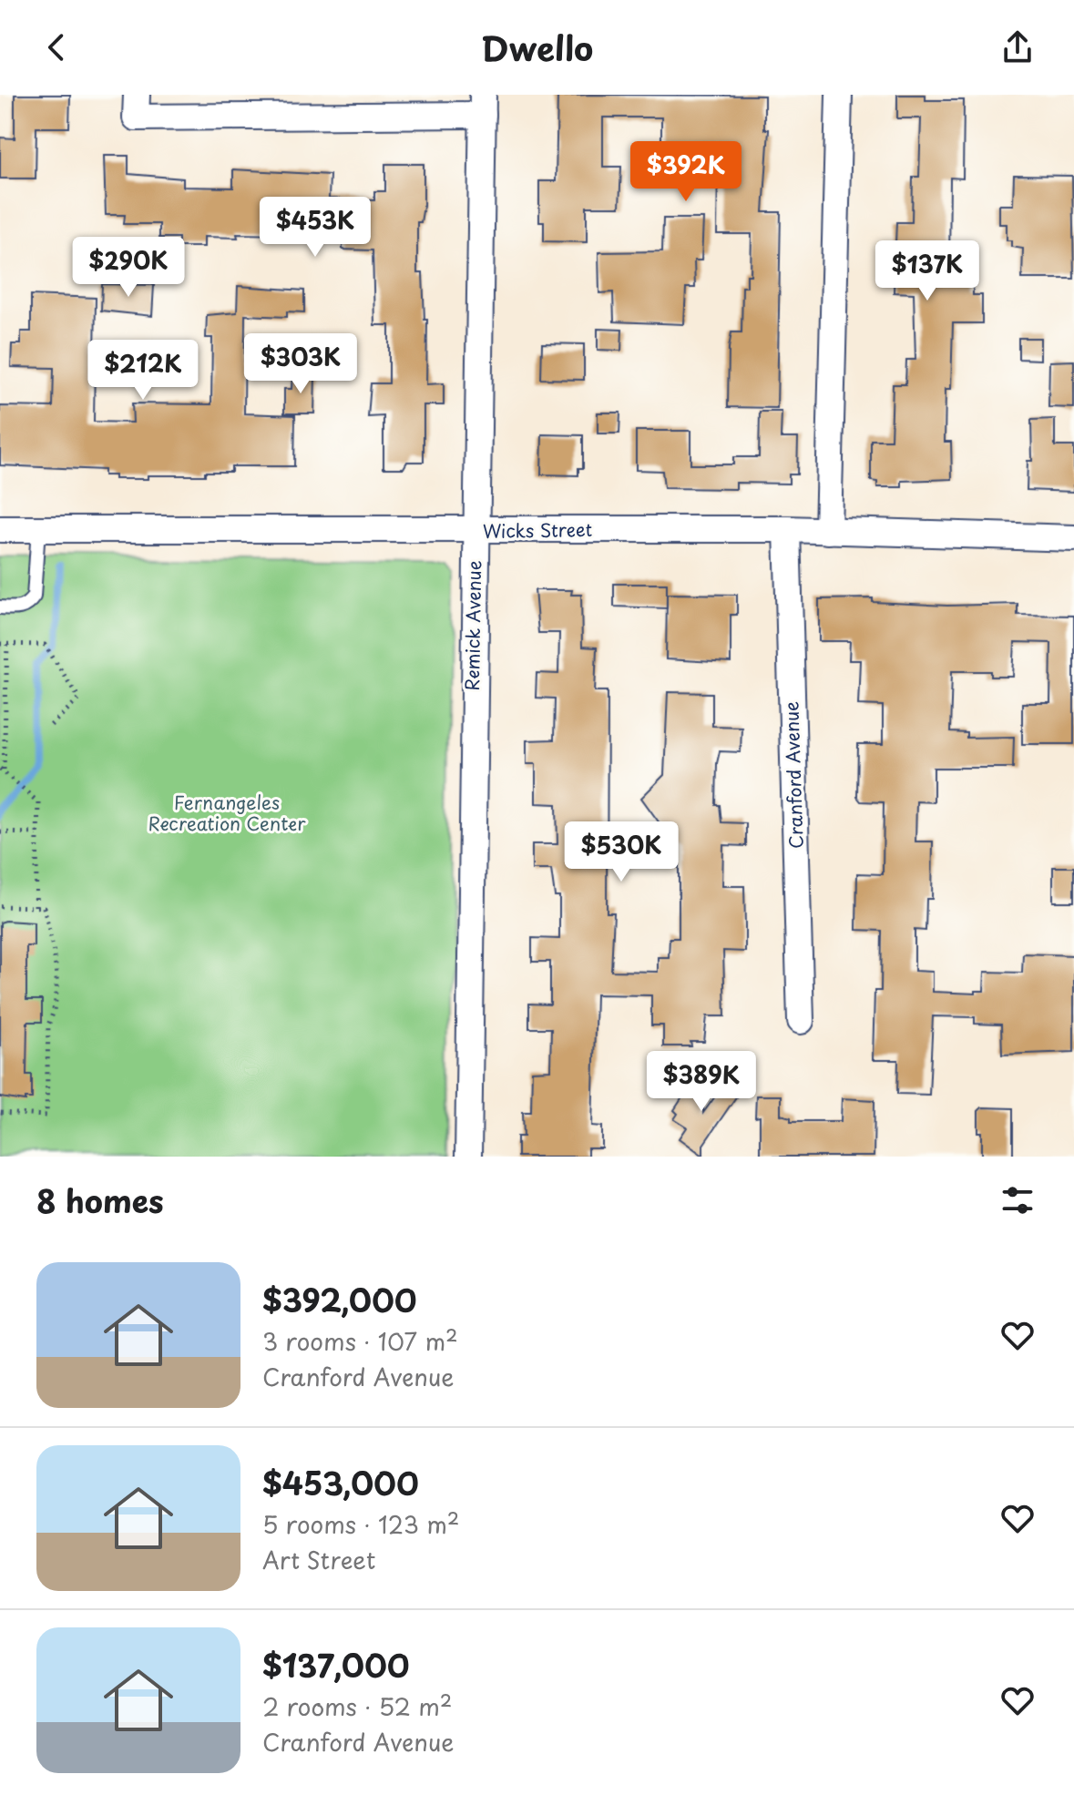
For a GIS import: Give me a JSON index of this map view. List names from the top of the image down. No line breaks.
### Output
{"streets":{"street":["Wicks Street","Remick Avenue","Cranford Avenue"]},"crossings":[["Wicks Street","Remick Avenue"],["Wicks Street","Cranford Avenue"]],"parks":["Fernangeles Recreation Center"],"page":{"header":"Dwello","price":["$392K","$453K","$290K","$137K","$303K","$212K","$530K","$389K"],"heading":"8 homes","list":[{"name":"$392,000","note":"3 rooms · 107 m² · Cranford Avenue"},{"name":"$453,000","note":"5 rooms · 123 m² · Art Street"},{"name":"$137,000","note":"2 rooms · 52 m² · Cranford Avenue"}]}}
